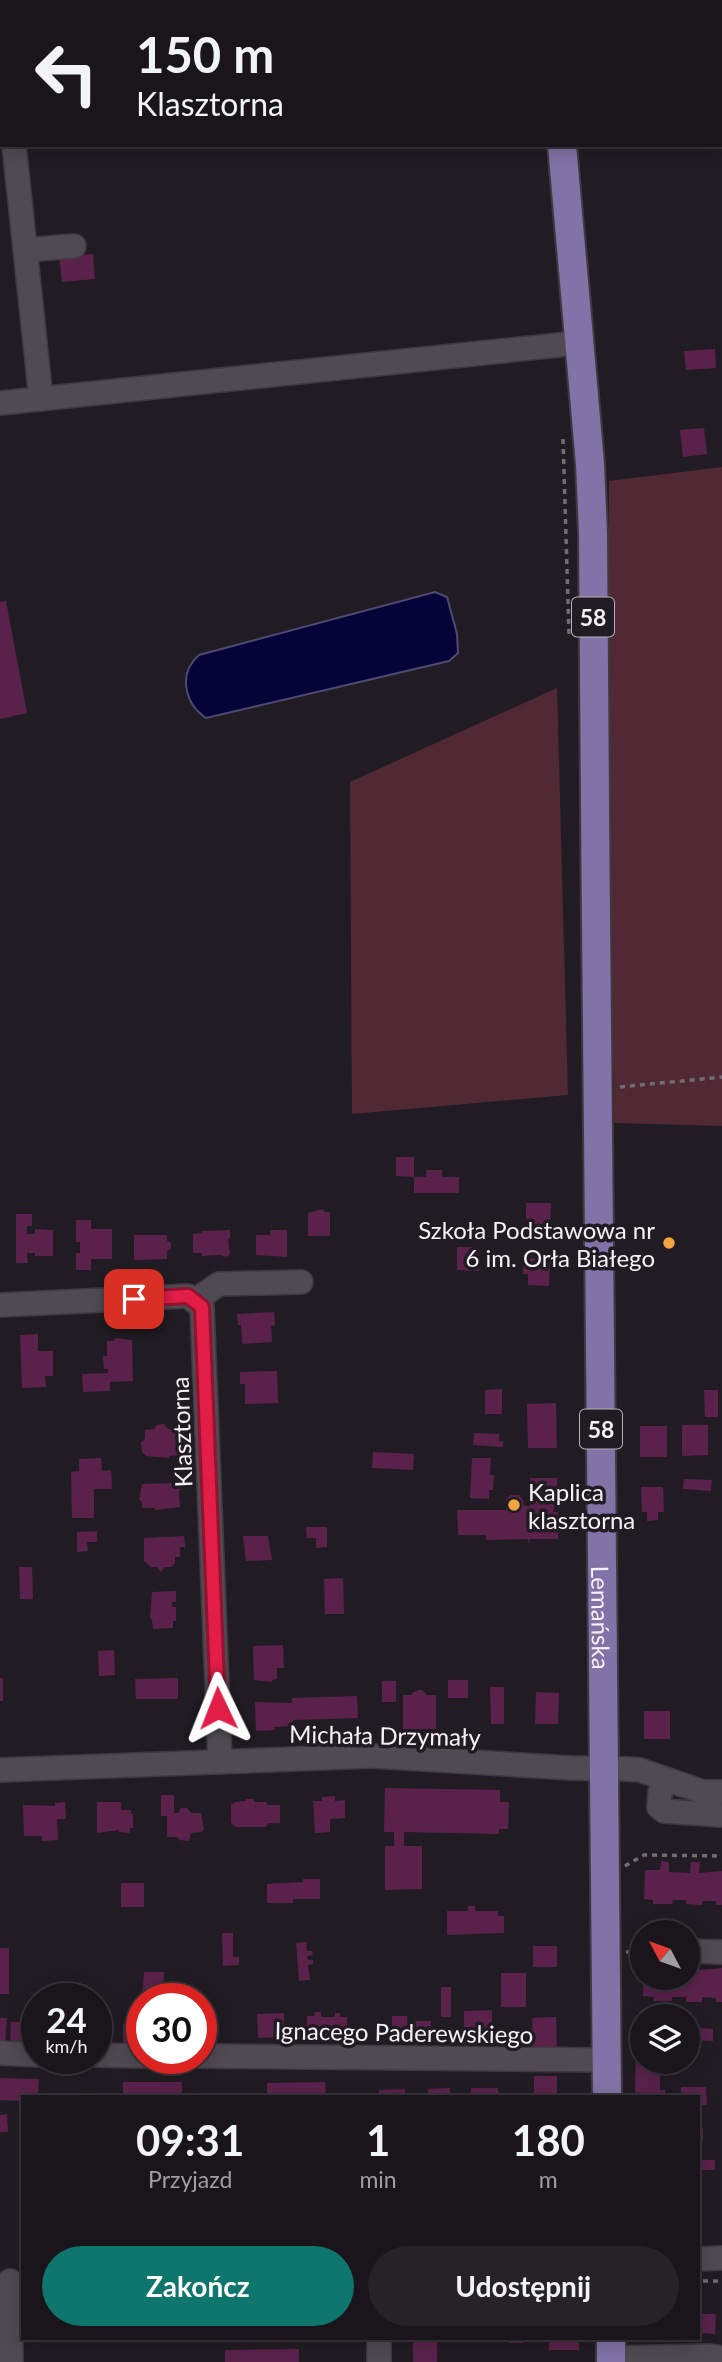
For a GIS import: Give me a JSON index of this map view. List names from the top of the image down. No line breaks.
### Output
{"streets":{"main road":["58","Lemańska"],"street":["Klasztorna","Michała Drzymały","Ignacego Paderewskiego"]},"crossings":[["58","Lemańska"],["58","Ignacego Paderewskiego"],["Klasztorna","Michała Drzymały"],["Lemańska","Michała Drzymały"],["Lemańska","Ignacego Paderewskiego"]],"places":["Szkoła Podstawowa nr 6 im. Orła Białego","Kaplica klasztorna"],"north":"top left","page":{"turn":["150 m","Klasztorna"],"speed":"24 km/h","limit":"30","eta":["09:31","Przyjazd","1","min","180","m"],"buttons":["Zakończ","Udostępnij"]}}
